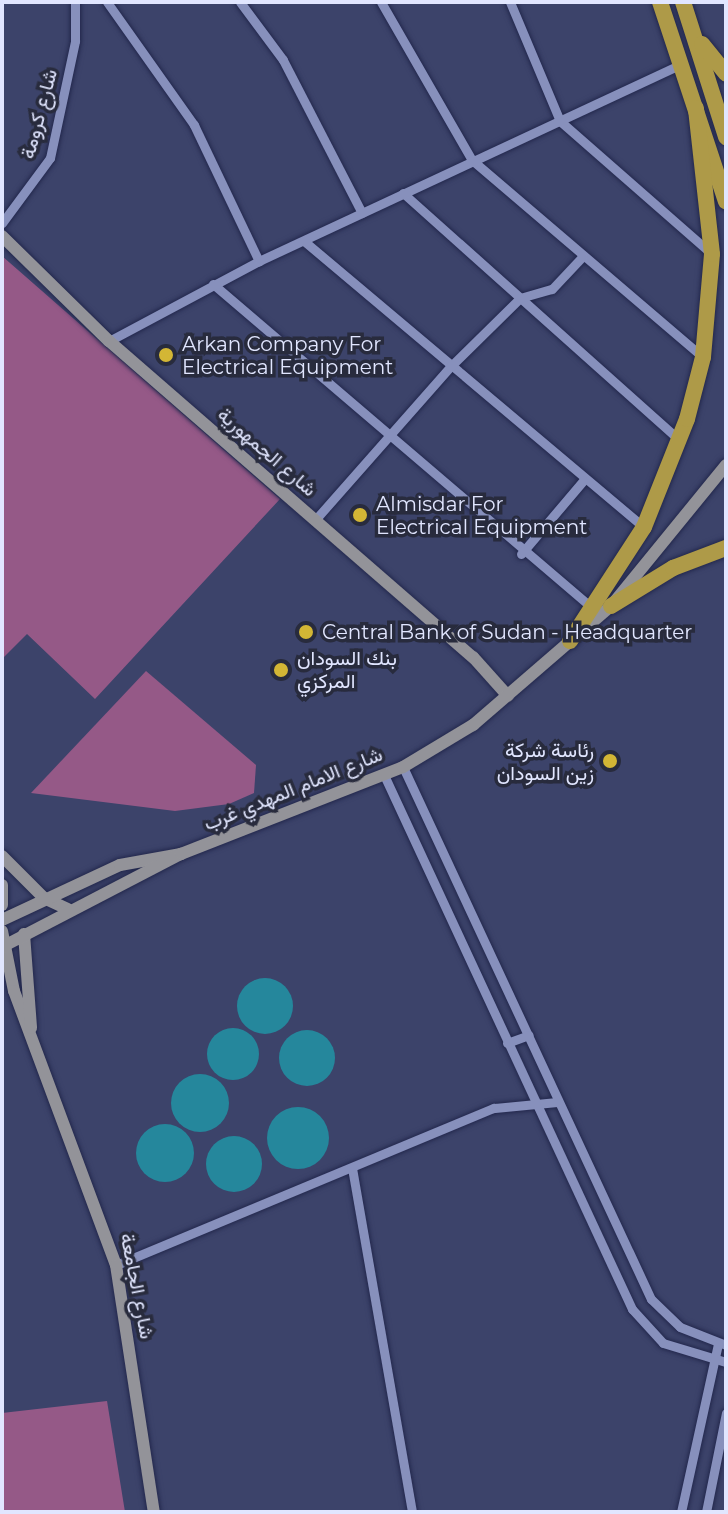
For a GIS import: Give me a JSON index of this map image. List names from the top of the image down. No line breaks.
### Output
{"streets":{"main road":["شارع الجمهورية","شارع الامام المهدي غرب","شارع الجامعة"],"street":["شارع كرومة"]},"crossings":[["شارع الجمهورية","شارع الامام المهدي غرب"],["شارع الامام المهدي غرب","شارع الجامعة"]],"places":["Arkan Company For Electrical Equipment","Almisdar For Electrical Equipment","Central Bank of Sudan - Headquarter","بنك السودان المركزي","رئاسة شركة زين السودان"]}
